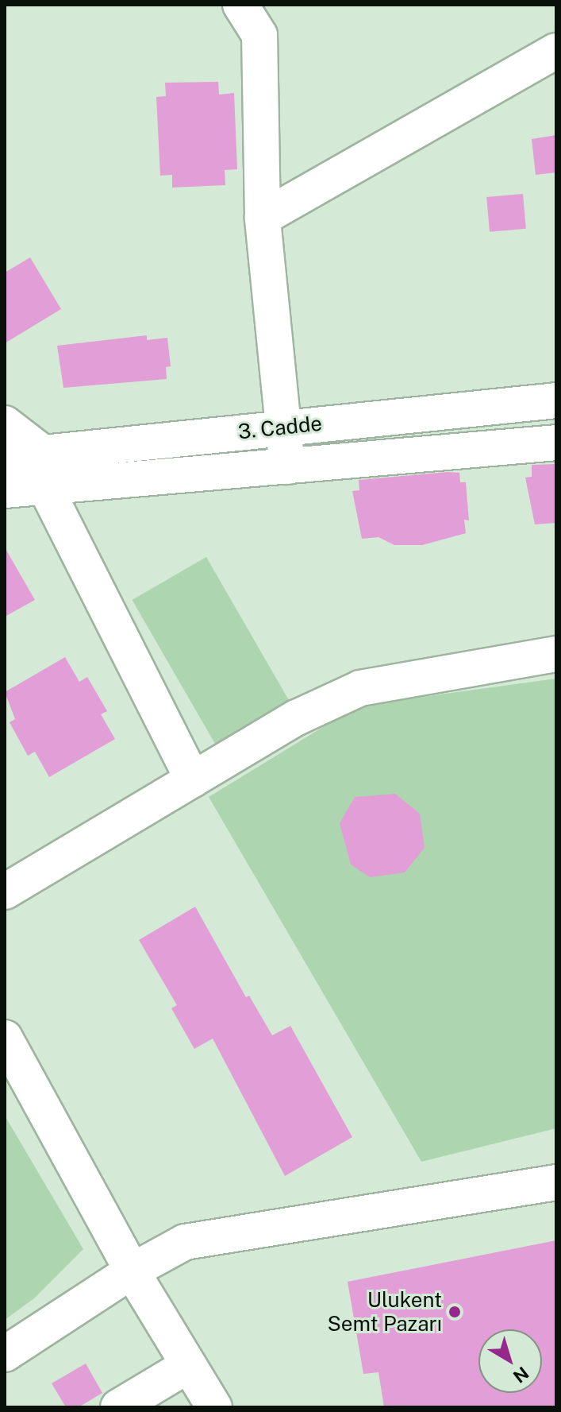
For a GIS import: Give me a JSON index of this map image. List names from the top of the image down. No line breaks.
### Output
{"streets":{"street":["3. Cadde"]},"places":["Ulukent Semt Pazarı"],"north":"bottom right"}
